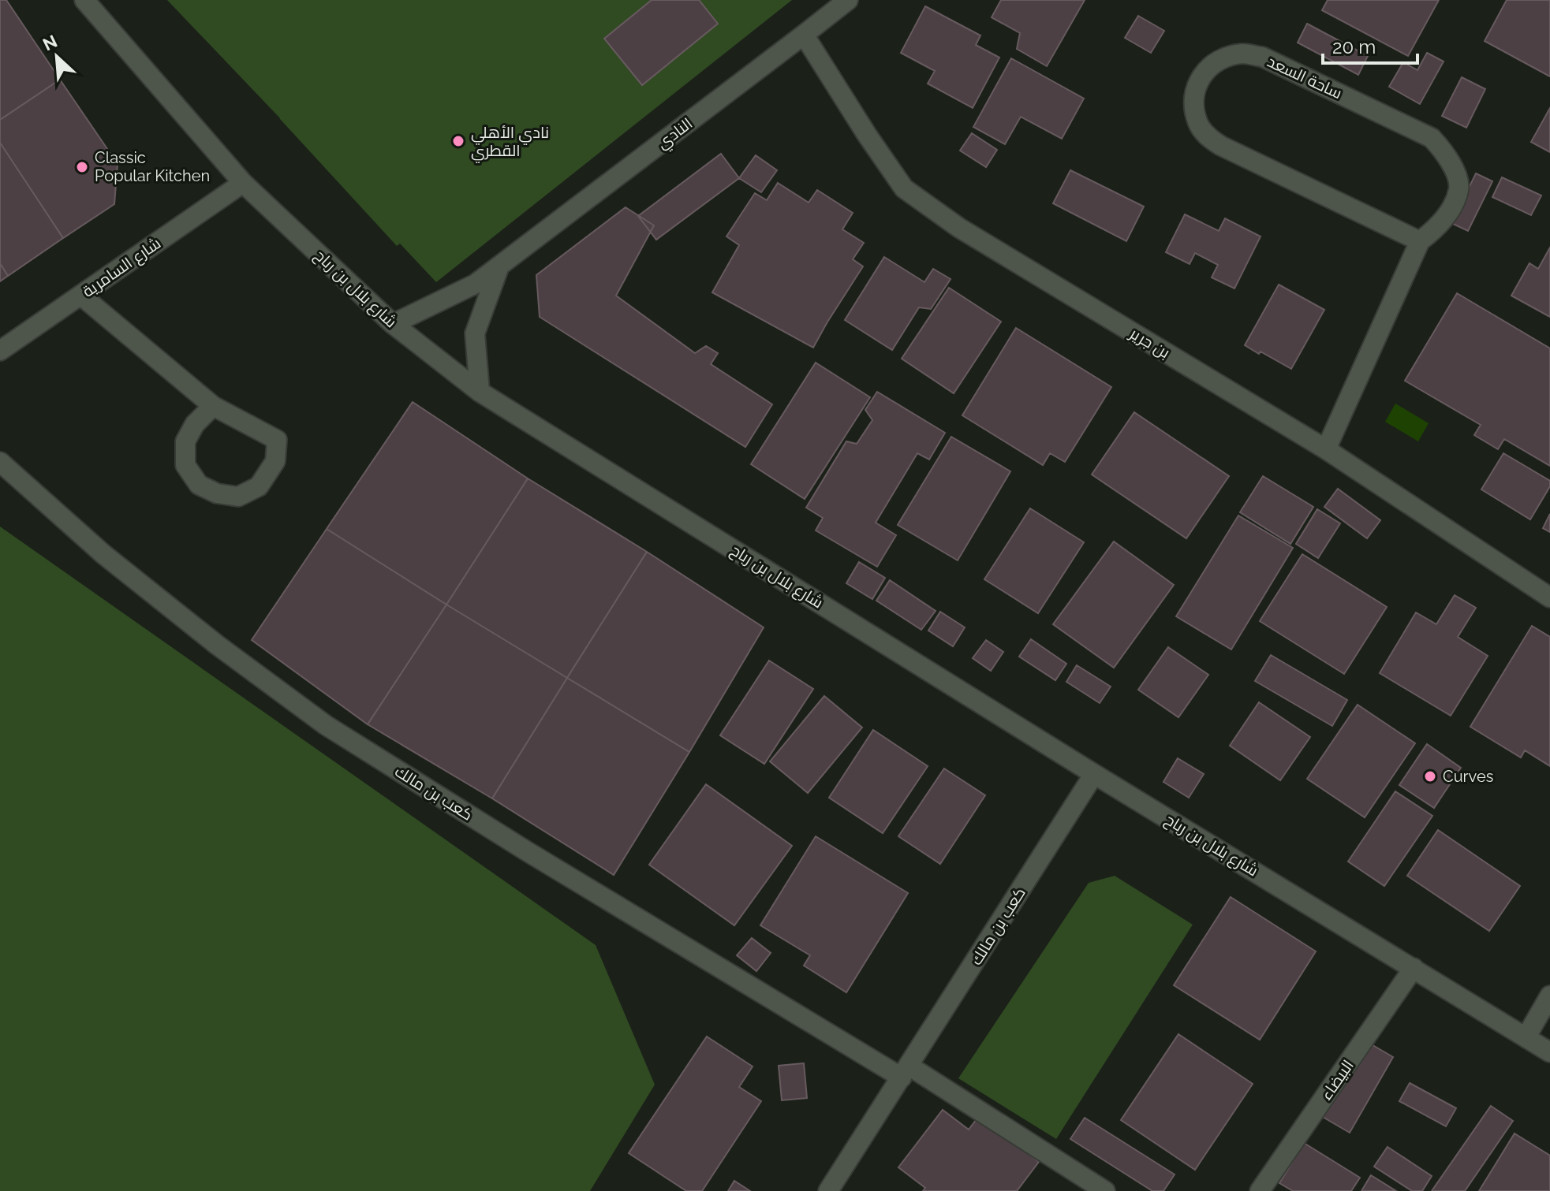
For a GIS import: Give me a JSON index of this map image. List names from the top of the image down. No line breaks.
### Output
{"streets":{"street":["ساحة السعد","النادي","شارع السامرية","شارع بلال بن رباح","بن جرير","كعب بن مالك","البيضاء"]},"crossings":[["ساحة السعد","بن جرير"],["النادي","شارع بلال بن رباح"],["النادي","بن جرير"],["شارع السامرية","شارع بلال بن رباح"],["شارع بلال بن رباح","كعب بن مالك"],["شارع بلال بن رباح","البيضاء"]],"places":["نادي الأهلي القطري","Classic Popular Kitchen","Curves"],"scale_bar":"20 m","north":"top left"}
